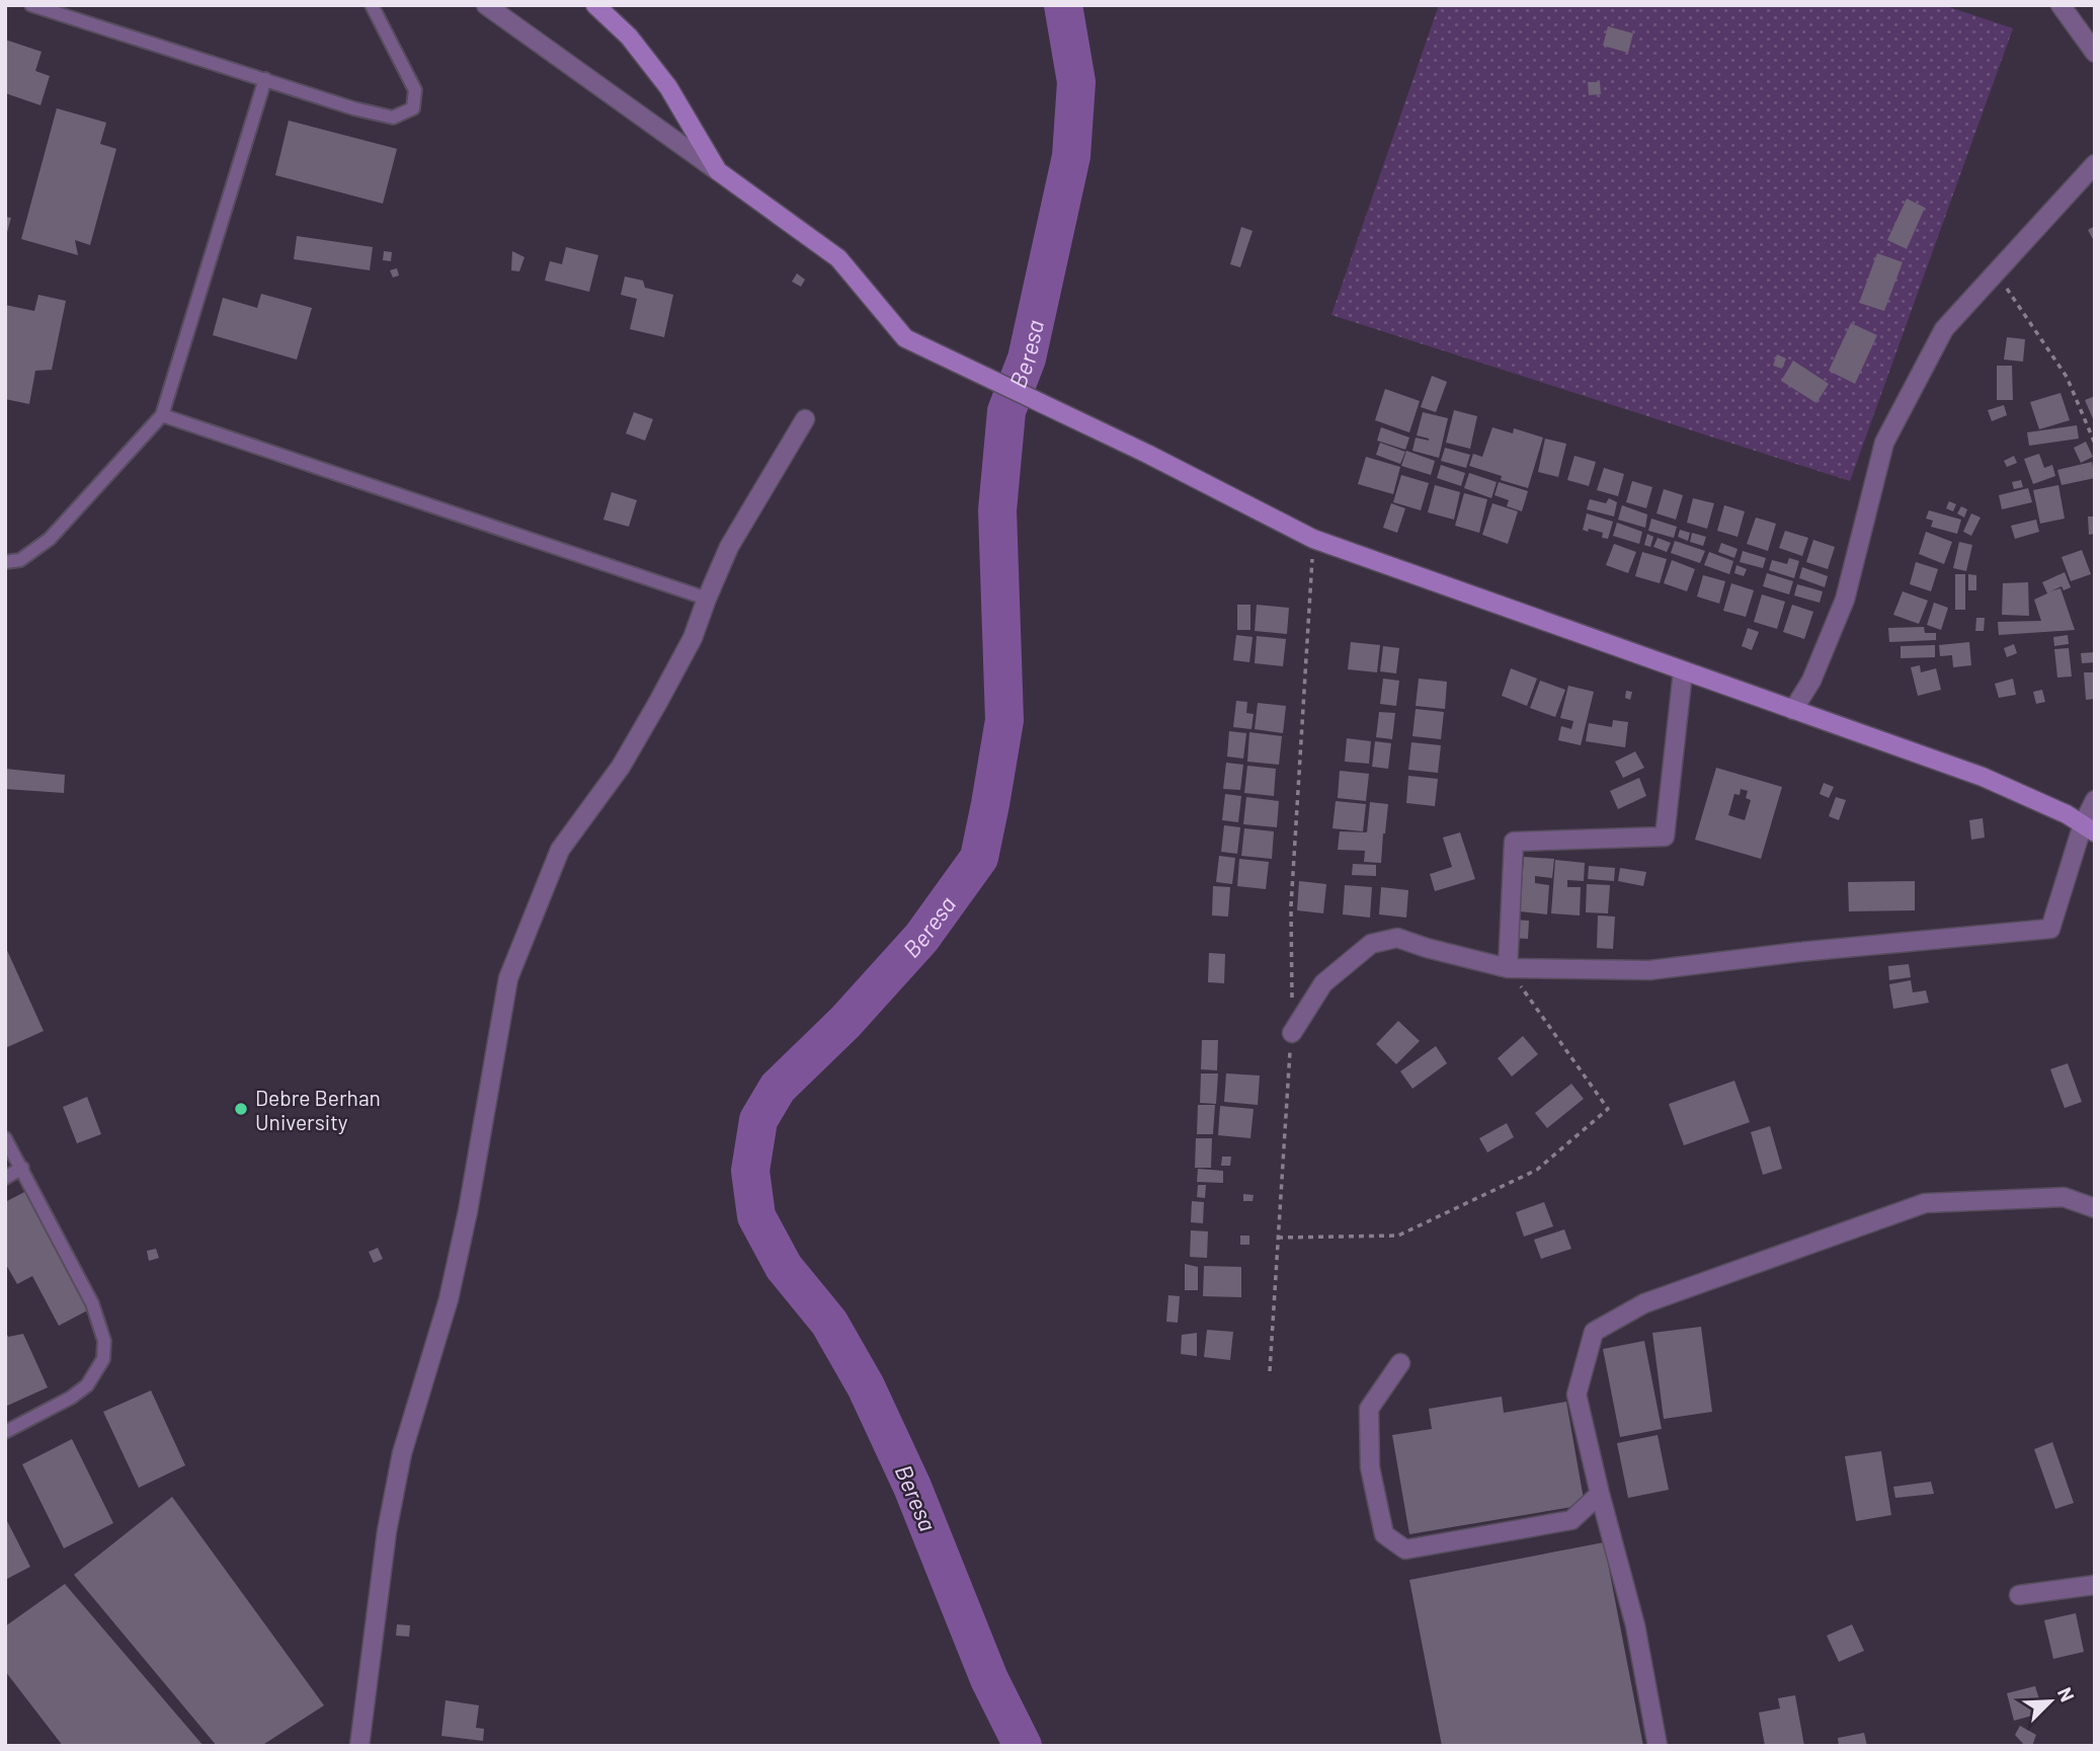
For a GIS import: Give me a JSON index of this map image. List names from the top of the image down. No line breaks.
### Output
{"water":["Beresa"],"places":["Debre Berhan University"],"north":"top right"}
